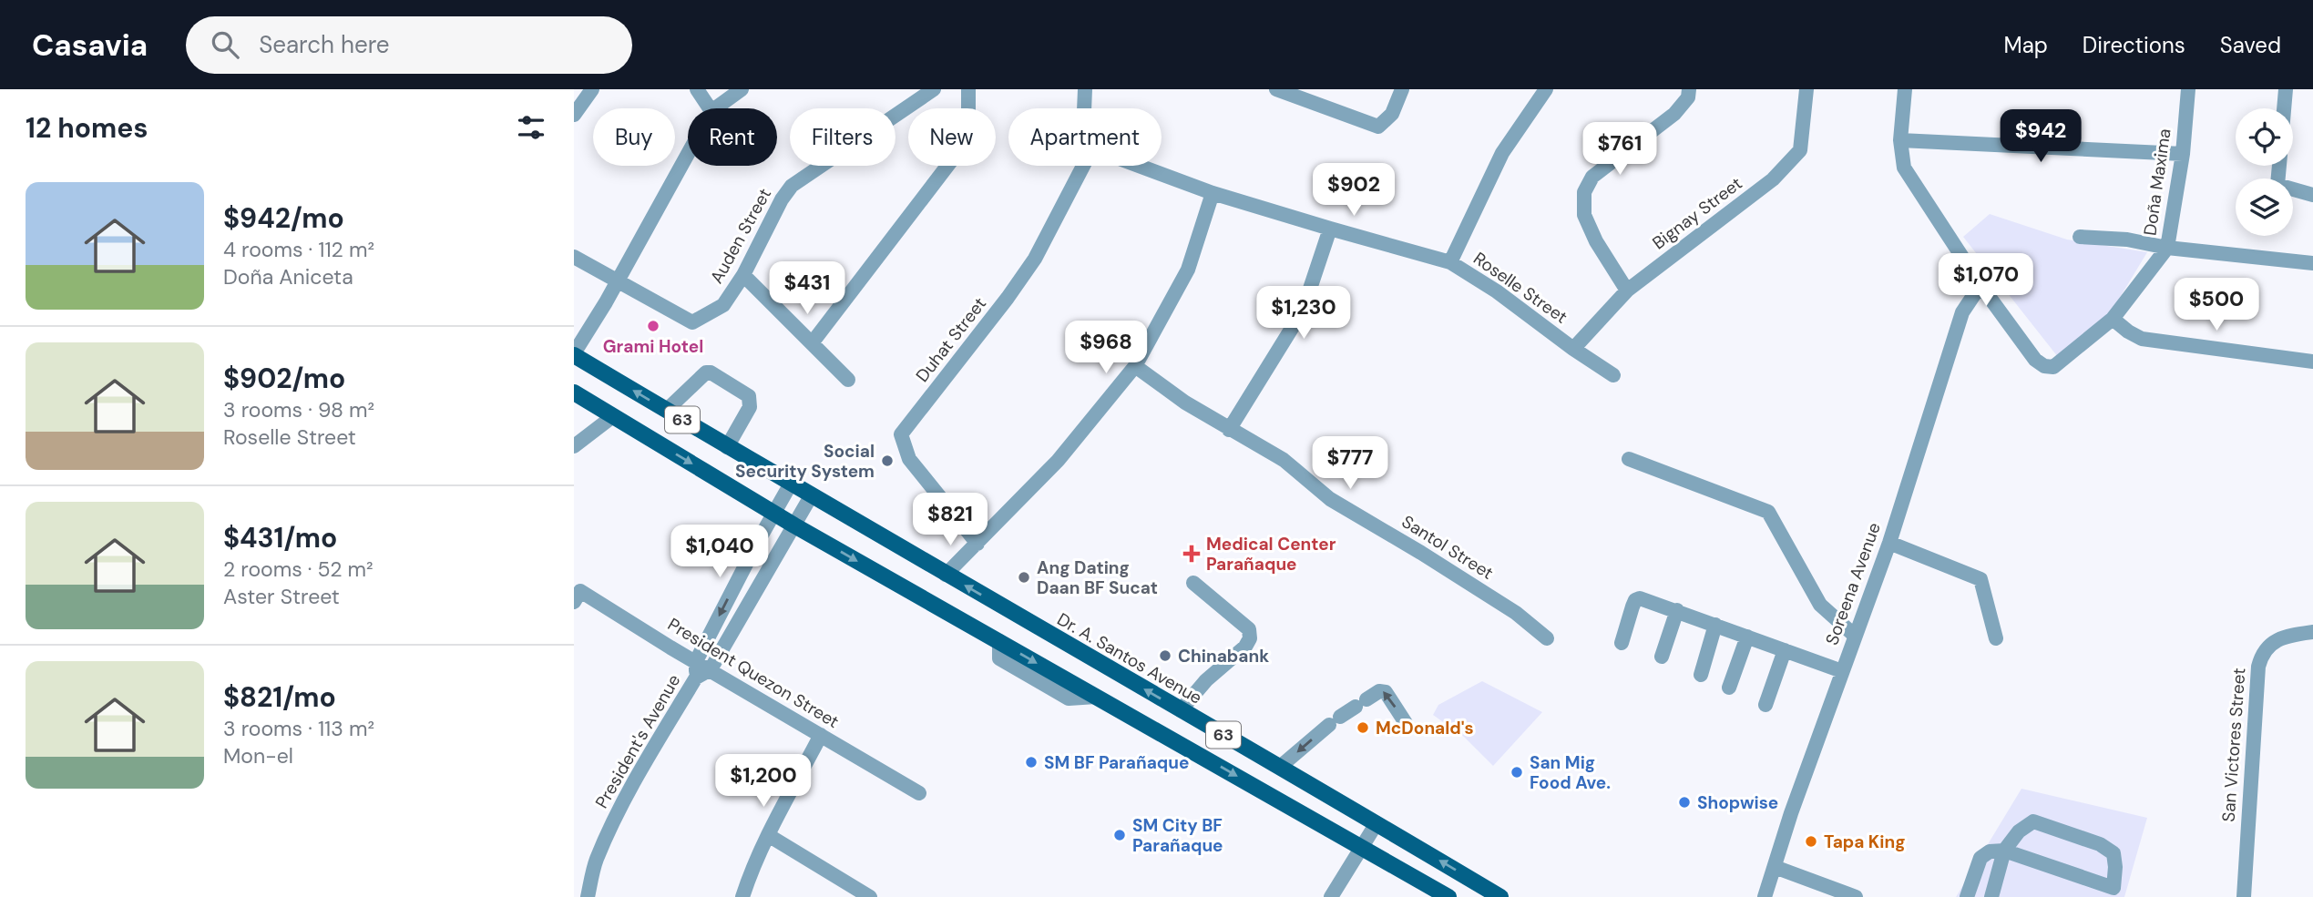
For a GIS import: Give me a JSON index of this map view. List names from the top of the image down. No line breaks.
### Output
{"streets":{"main road":["63","Dr. A. Santos Avenue"],"street":["Doña Maxima","Bignay Street","Auden Street","Roselle Street","Duhat Street","Santol Street","Soreena Avenue","President Quezon Street","President's Avenue","San Victores Street"]},"crossings":[["Doña Maxima","Soreena Avenue"],["Bignay Street","Roselle Street"],["63","President's Avenue"],["Dr. A. Santos Avenue","President's Avenue"],["President Quezon Street","President's Avenue"]],"places":{"other":["Grami Hotel","Social Security System","Ang Dating Daan BF Sucat","Chinabank","McDonald's","SM BF Parañaque","San Mig Food Ave.","Shopwise","SM City BF Parañaque","Tapa King"],"health":["Medical Center Parañaque"]},"page":{"header":"Casavia","search":"Search here","nav":["Map","Directions","Saved"],"heading":"12 homes","chip":["Buy","Rent","Filters","New","Apartment"],"price":["$942","$761","$902","$1,070","$431","$500","$1,230","$968","$777","$821","$1,040","$1,200"],"list":[{"name":"$942/mo","note":"4 rooms · 112 m² · Doña Aniceta"},{"name":"$902/mo","note":"3 rooms · 98 m² · Roselle Street"},{"name":"$431/mo","note":"2 rooms · 52 m² · Aster Street"},{"name":"$821/mo","note":"3 rooms · 113 m² · Mon-el"}]}}
